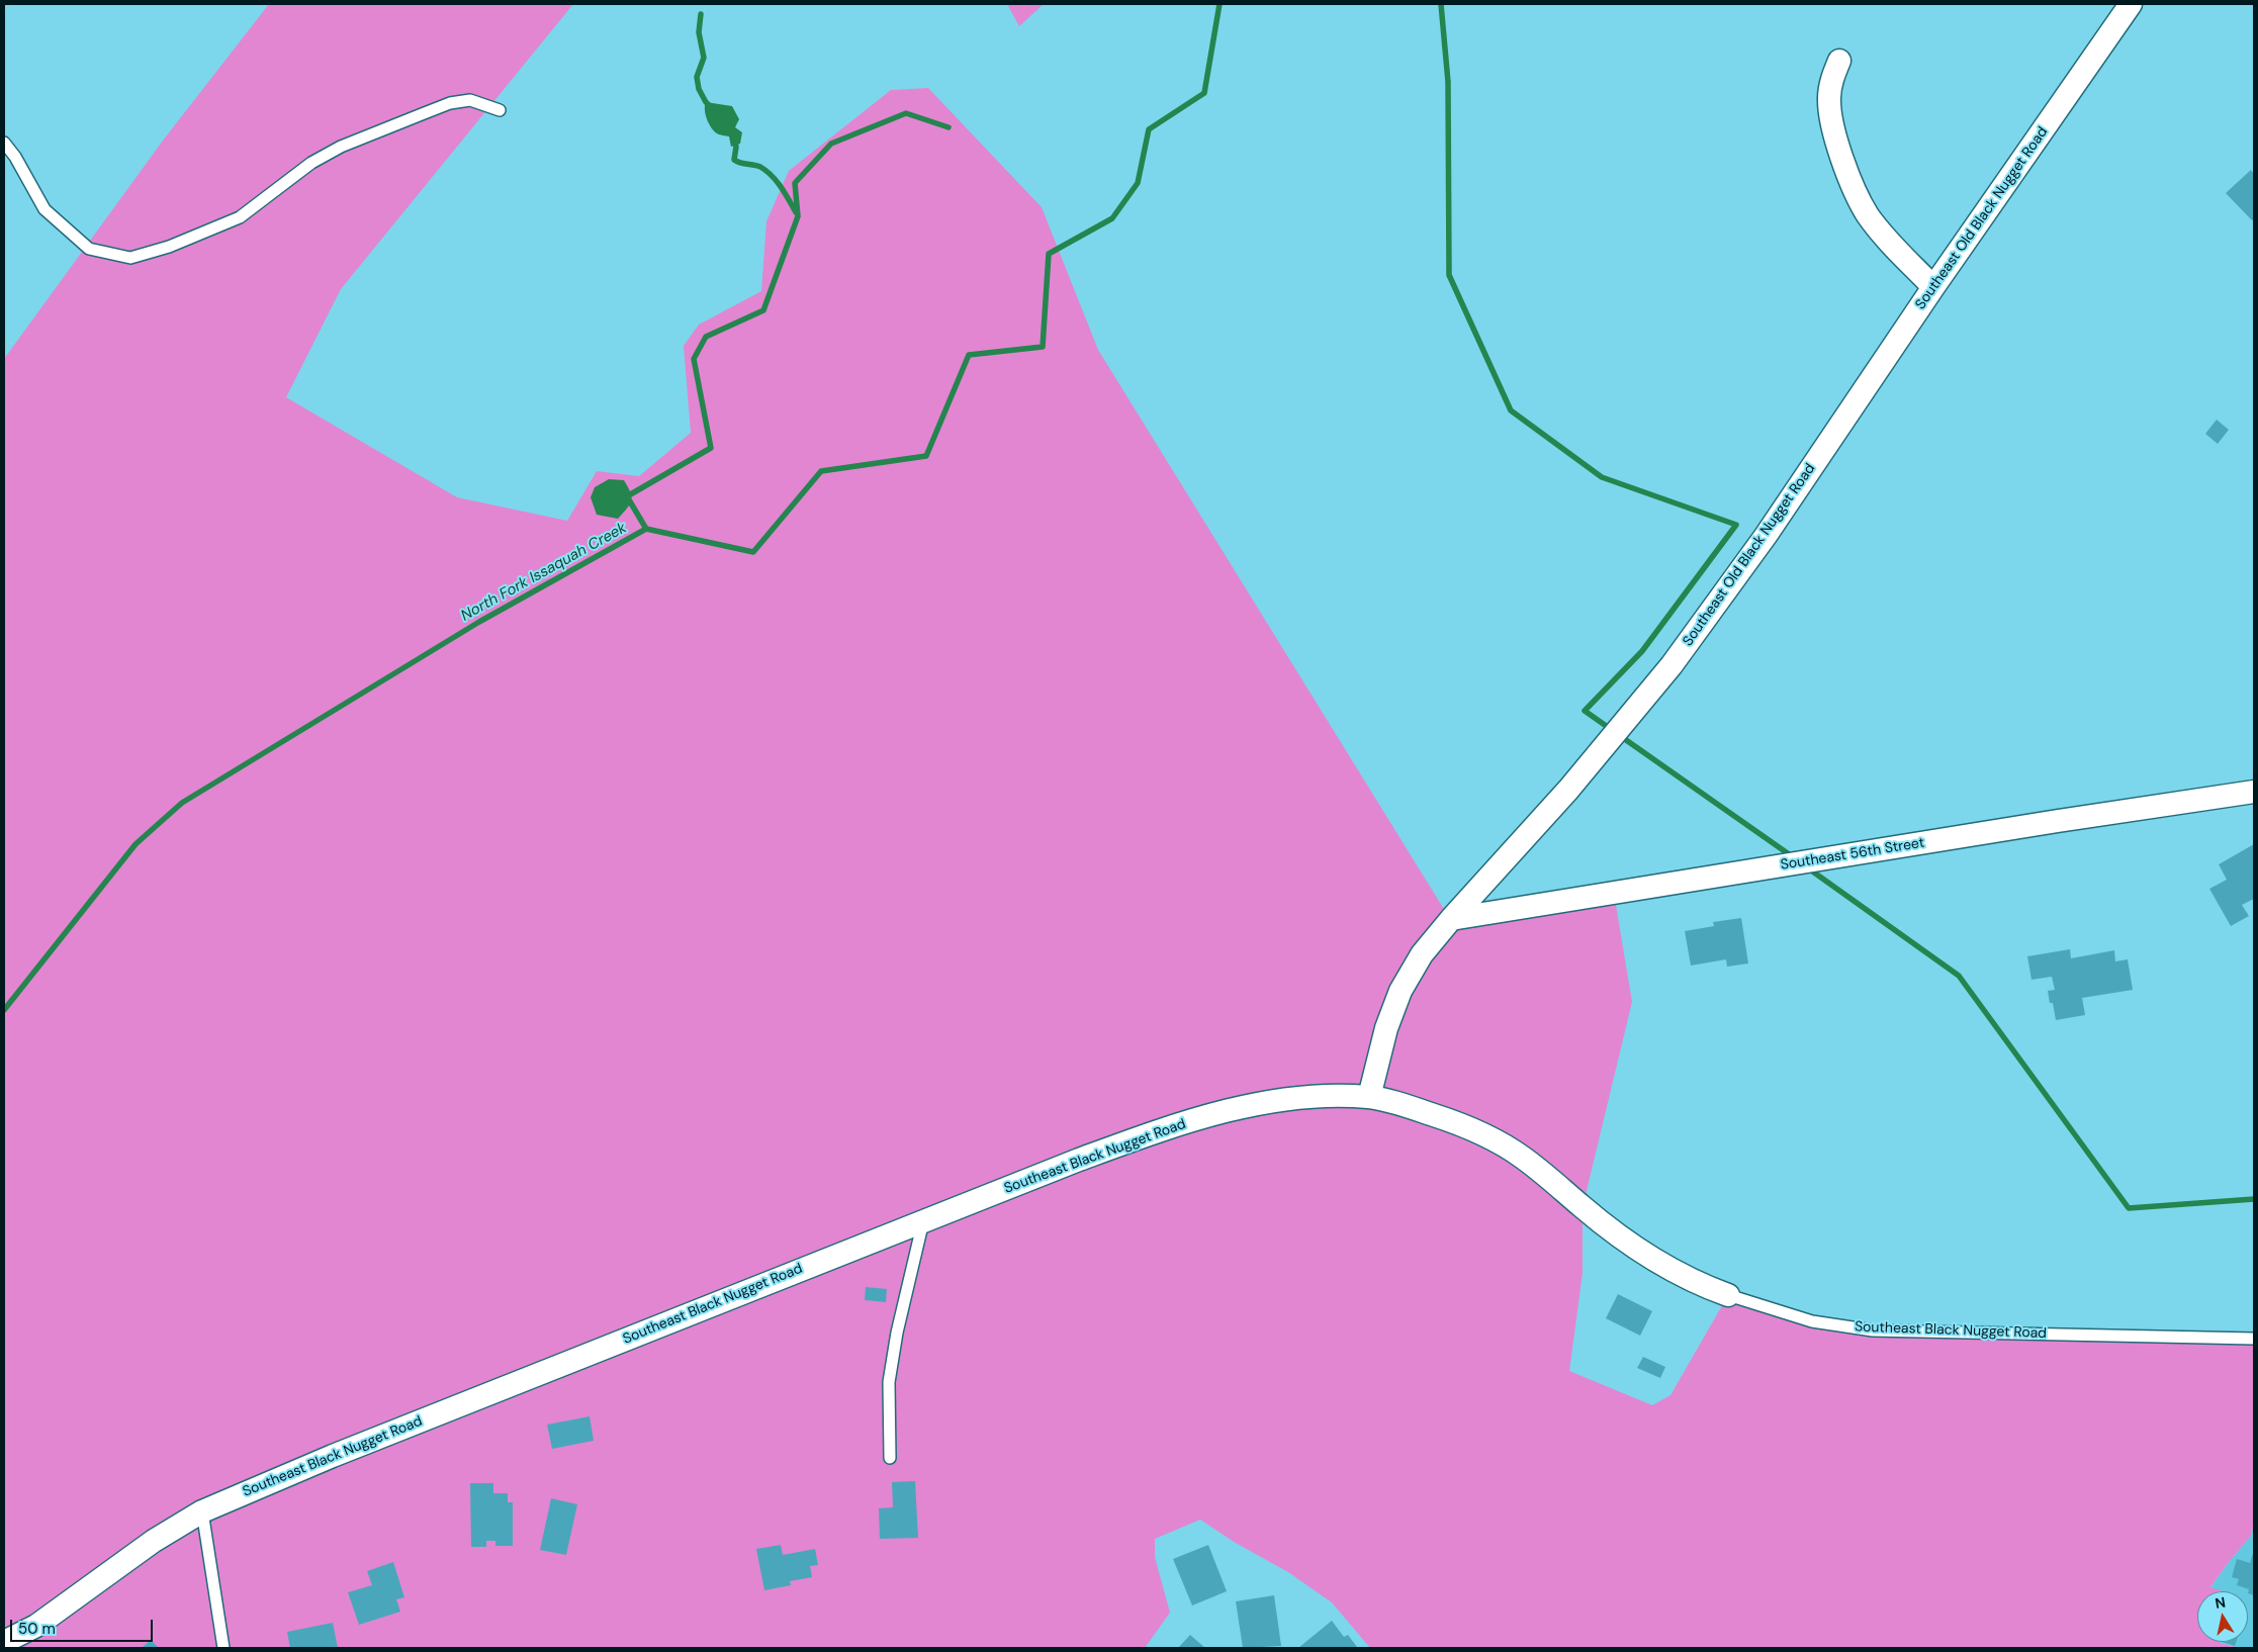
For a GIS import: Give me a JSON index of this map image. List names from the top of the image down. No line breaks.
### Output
{"streets":{"street":["Southeast Old Black Nugget Road","Southeast 56th Street","Southeast Black Nugget Road"]},"crossings":[["Southeast Old Black Nugget Road","Southeast 56th Street"],["Southeast Old Black Nugget Road","Southeast Black Nugget Road"]],"water":["North Fork Issaquah Creek"],"scale_bar":"50 m","north":"top"}
